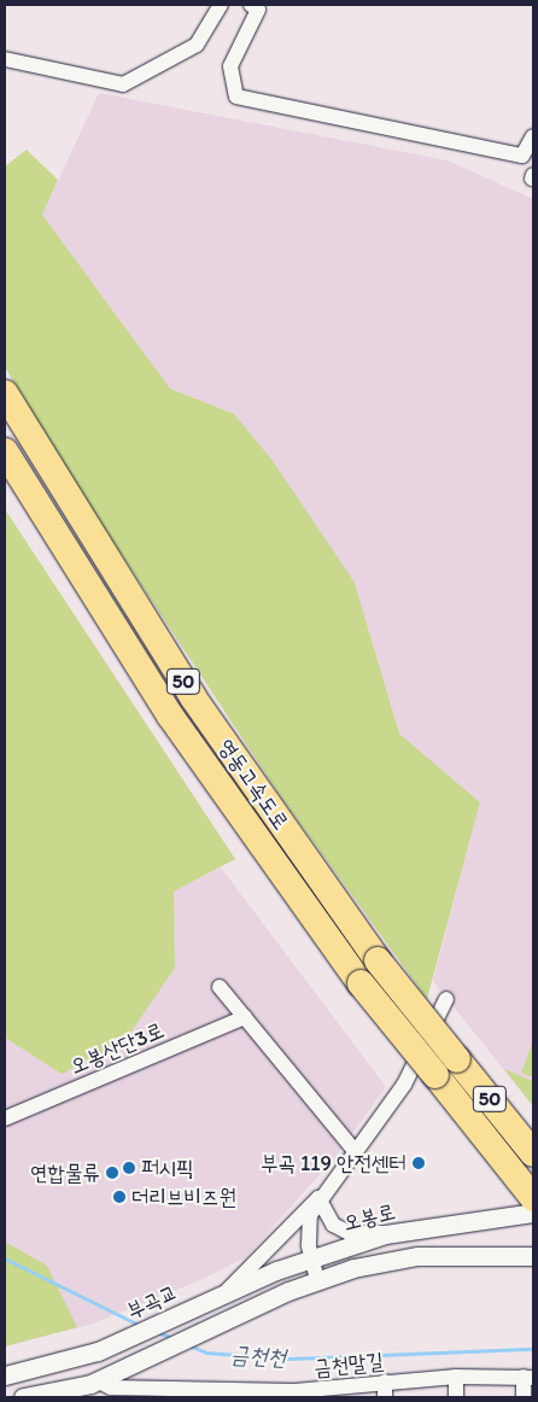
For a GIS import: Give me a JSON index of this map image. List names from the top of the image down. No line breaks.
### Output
{"streets":{"highway":["50","영동고속도로"],"street":["오봉산단3로","오봉로","부곡교","금천말길"]},"crossings":[["오봉로","부곡교"],["오봉로","금천말길"]],"water":["금천천"],"places":["부곡 119 안전센터","퍼시픽","연합물류","더리브비즈원"]}
